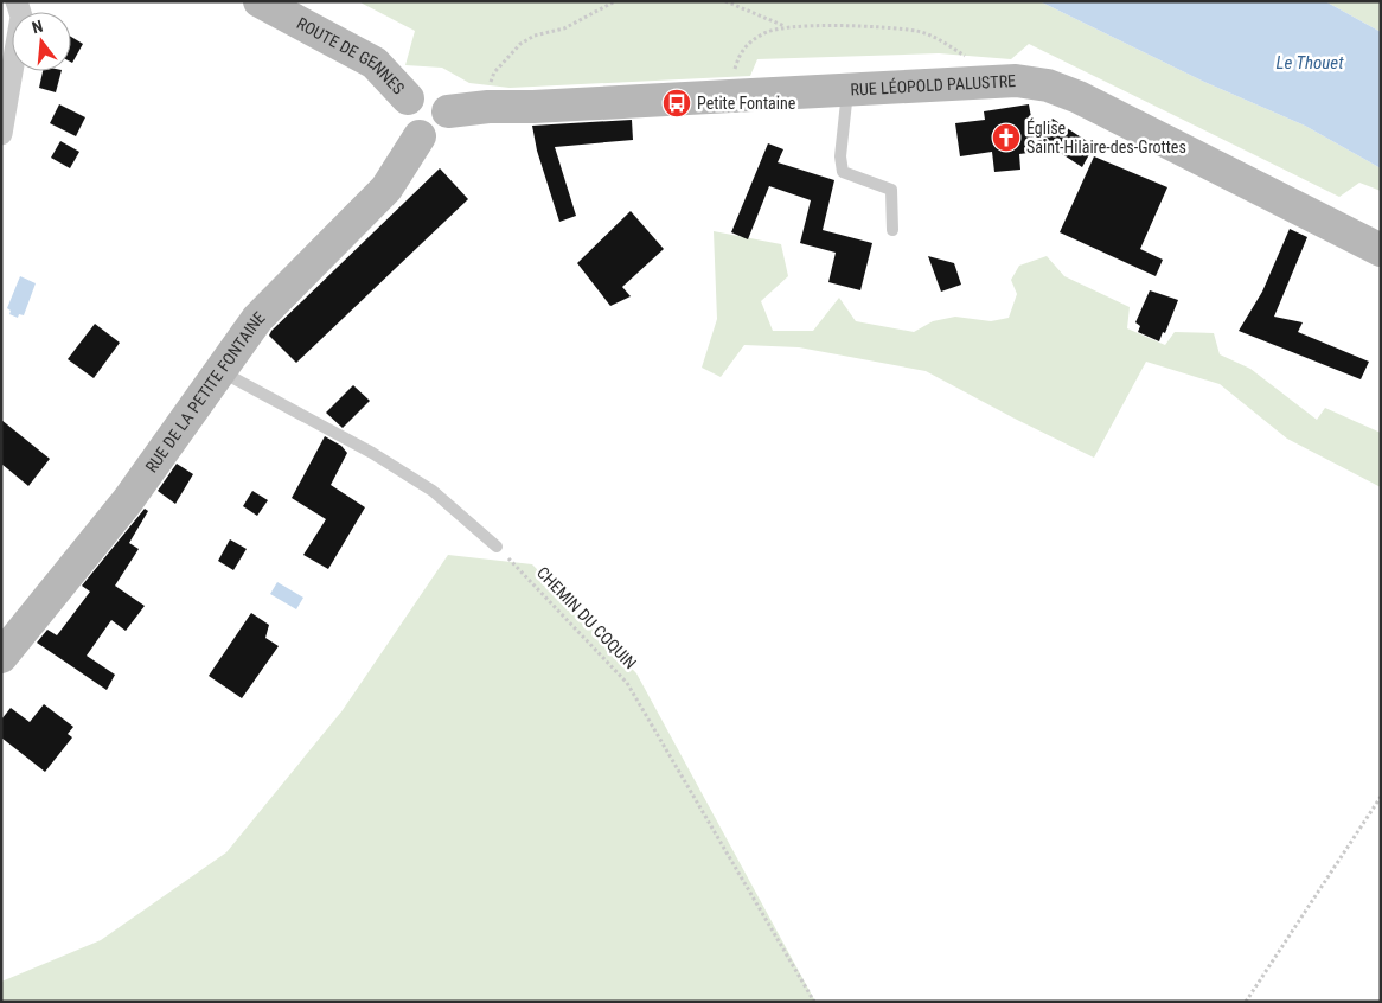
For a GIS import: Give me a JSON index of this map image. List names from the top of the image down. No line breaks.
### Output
{"streets":{"main road":["ROUTE DE GENNES","RUE LÉOPOLD PALUSTRE","RUE DE LA PETITE FONTAINE"],"path":["CHEMIN DU COQUIN"]},"crossings":[["ROUTE DE GENNES","RUE LÉOPOLD PALUSTRE"],["ROUTE DE GENNES","RUE DE LA PETITE FONTAINE"],["RUE LÉOPOLD PALUSTRE","RUE DE LA PETITE FONTAINE"]],"water":["Le Thouet"],"places":{"bus stop":["Petite Fontaine"],"church":["Église Saint-Hilaire-des-Grottes"]},"north":"top"}
